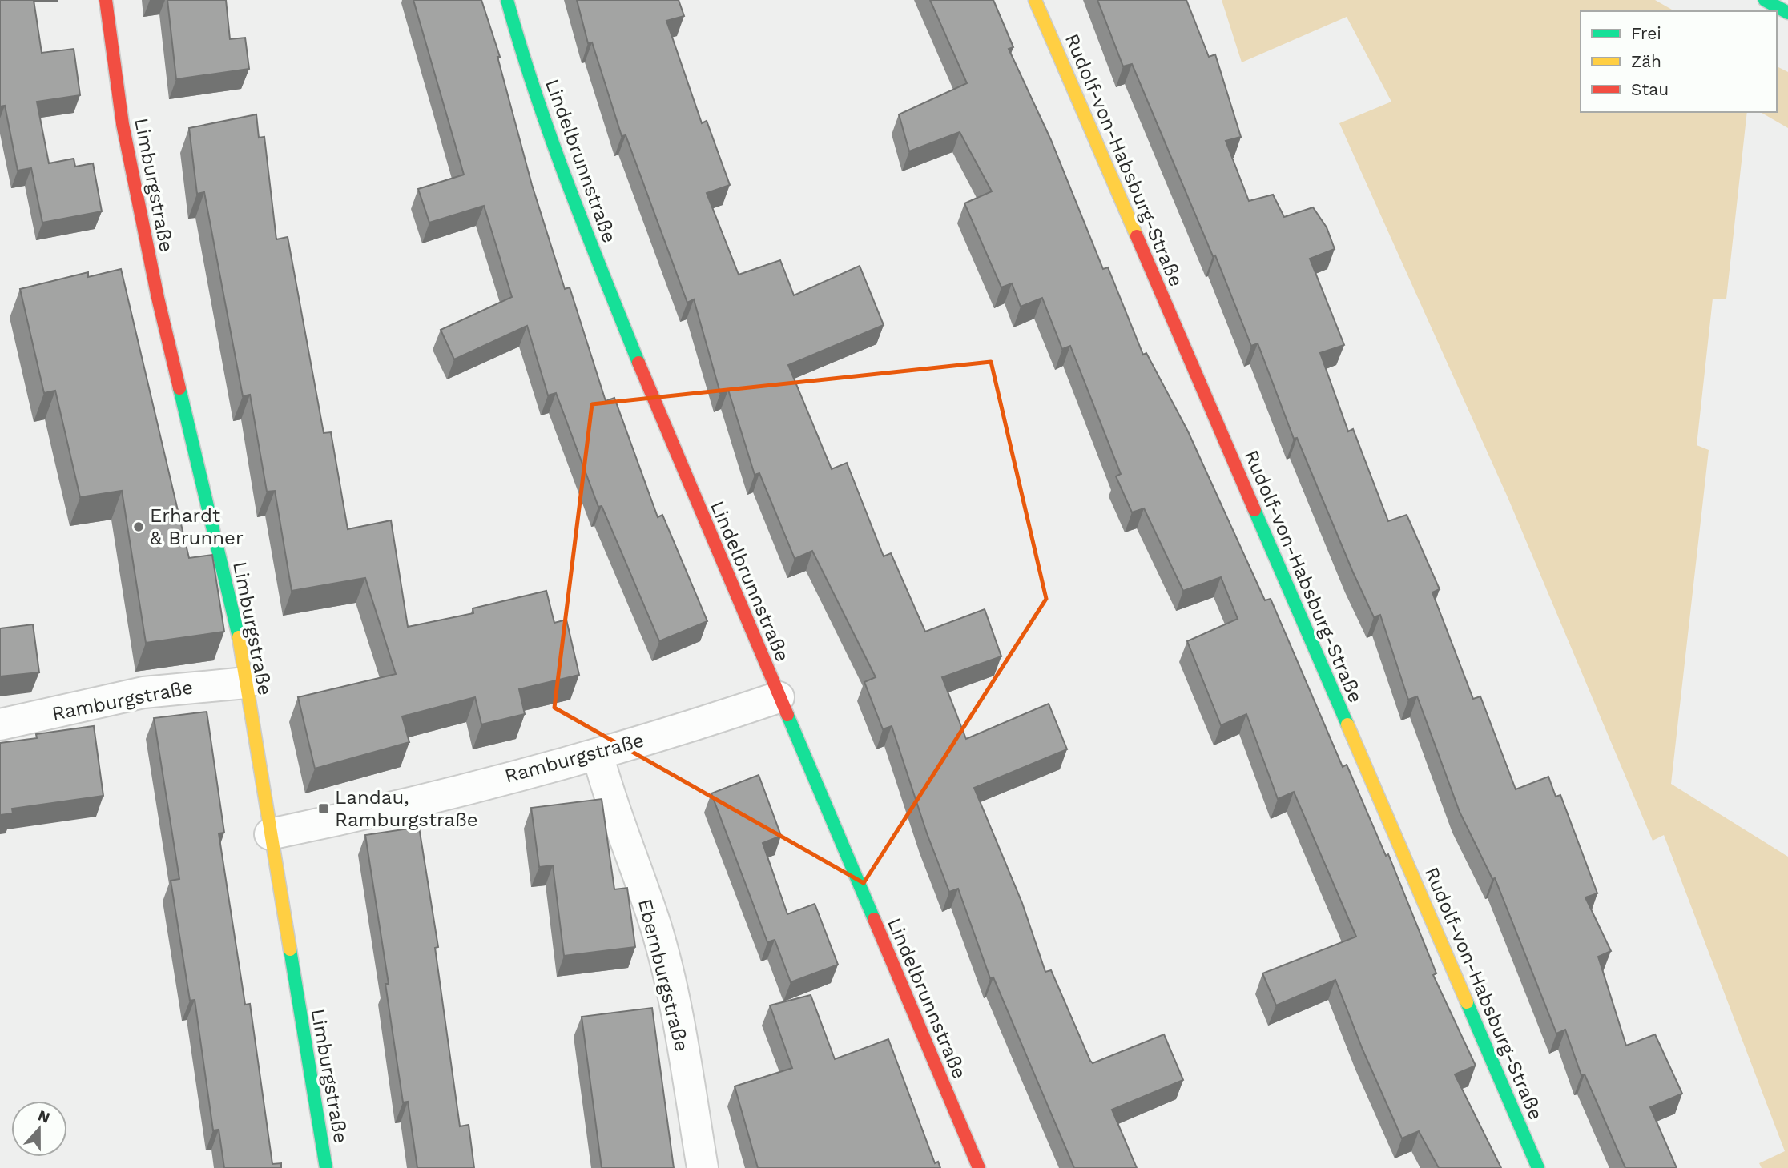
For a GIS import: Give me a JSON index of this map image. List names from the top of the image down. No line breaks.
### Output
{"streets":{"street":["Rudolf-von-Habsburg-Straße","Lindelbrunnstraße","Limburgstraße","Ramburgstraße","Ebernburgstraße"]},"crossings":[["Lindelbrunnstraße","Ramburgstraße"],["Limburgstraße","Ramburgstraße"],["Ramburgstraße","Ebernburgstraße"]],"places":{"other":["Erhardt & Brunner"],"transit":["Landau, Ramburgstraße"]},"legend":["Frei","Zäh","Stau"],"north":"top"}
